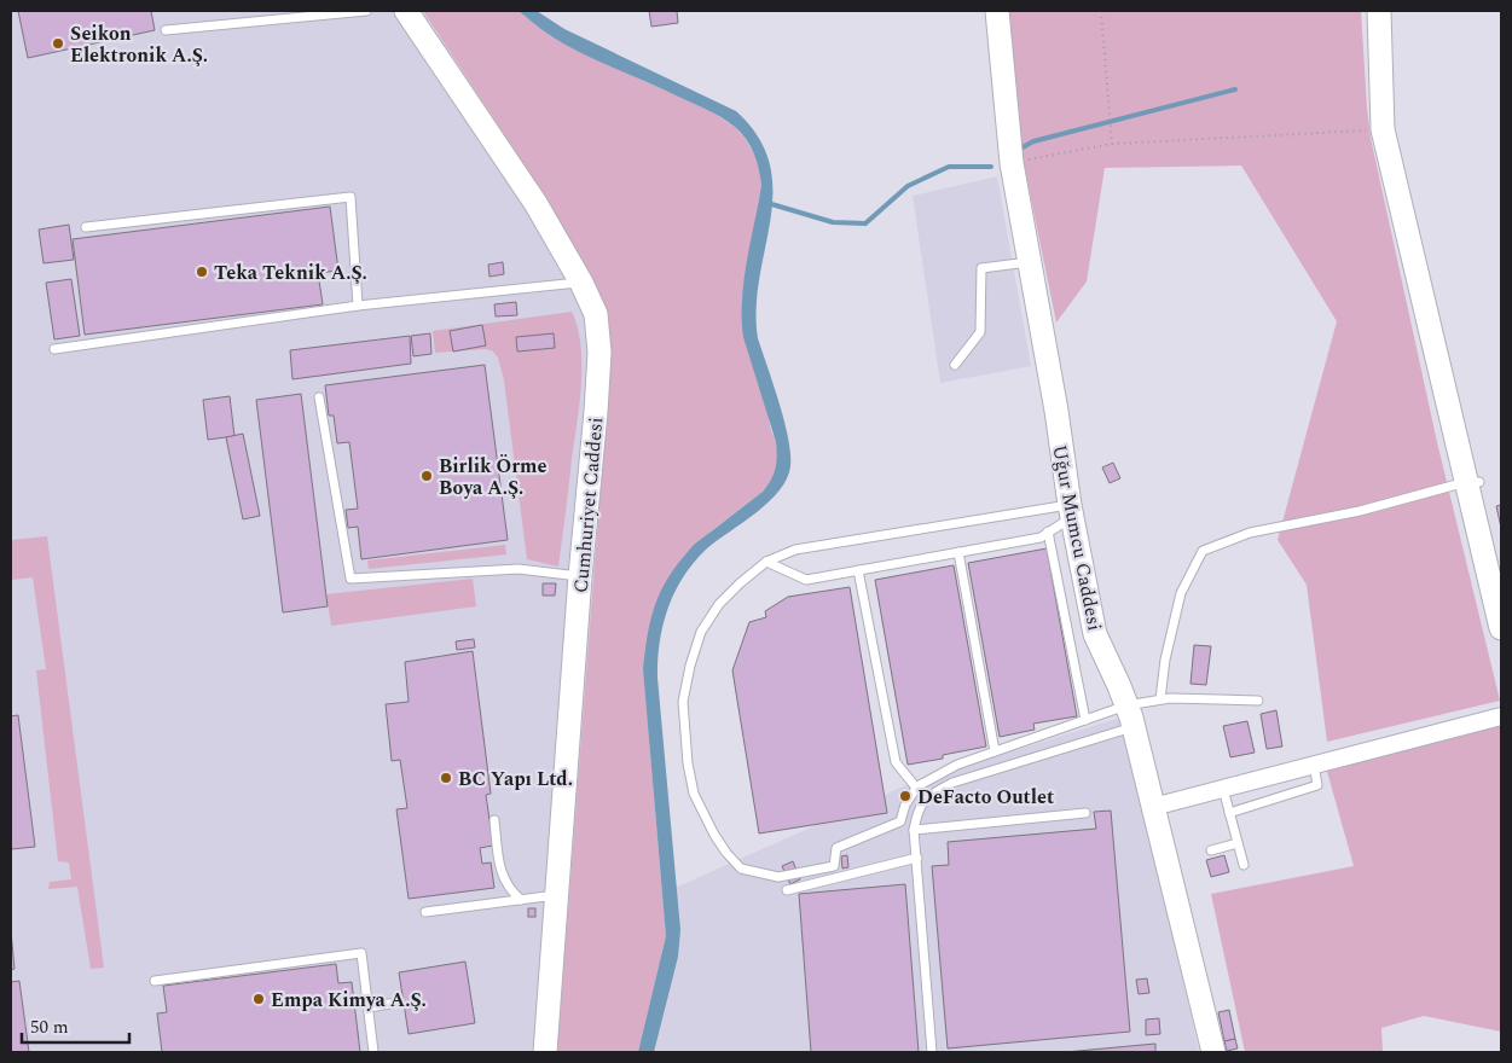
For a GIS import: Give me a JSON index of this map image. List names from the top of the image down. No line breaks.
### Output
{"streets":{"street":["Cumhuriyet Caddesi","Uğur Mumcu Caddesi"]},"places":["Seikon Elektronik A.Ş.","Teka Teknik A.Ş.","Birlik Örme Boya A.Ş.","BC Yapı Ltd.","DeFacto Outlet","Empa Kimya A.Ş."],"scale_bar":"50 m"}
